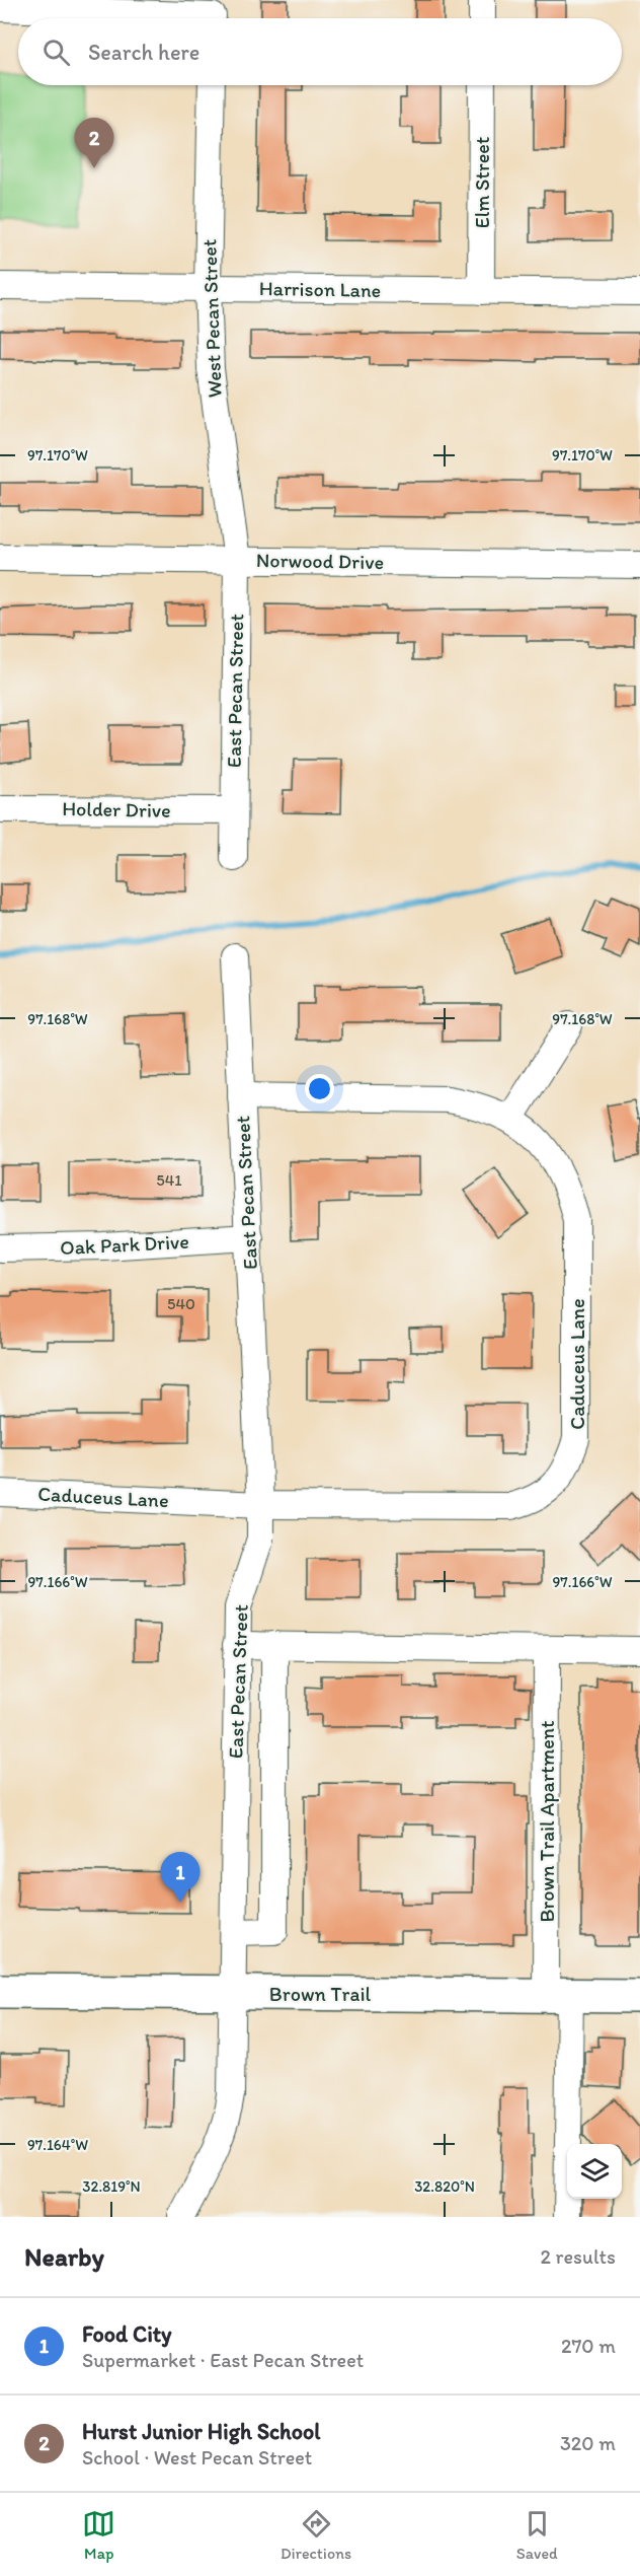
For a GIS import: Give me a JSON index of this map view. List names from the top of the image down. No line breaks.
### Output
{"streets":{"main road":["Brown Trail"],"street":["Elm Street","Harrison Lane","West Pecan Street","Norwood Drive","East Pecan Street","Holder Drive","Oak Park Drive","Caduceus Lane","Brown Trail Apartment"]},"crossings":[["Elm Street","Harrison Lane"],["Harrison Lane","West Pecan Street"],["West Pecan Street","Norwood Drive"],["West Pecan Street","East Pecan Street"],["Norwood Drive","East Pecan Street"],["East Pecan Street","Holder Drive"],["East Pecan Street","Oak Park Drive"],["East Pecan Street","Caduceus Lane"],["East Pecan Street","Brown Trail"],["Brown Trail Apartment","Brown Trail"]],"house_numbers":["541","540"],"page":{"search":"Search here","pins":["2","1"],"heading":["Nearby","2 results"],"list":[{"mark":"1","name":"Food City","note":"Supermarket · East Pecan Street","value":"270 m"},{"mark":"2","name":"Hurst Junior High School","note":"School · West Pecan Street","value":"320 m"}],"nav":["Map","Directions","Saved"]},"coordinates":["97.170°W","97.168°W","97.166°W","97.164°W","32.819°N","32.820°N"]}
